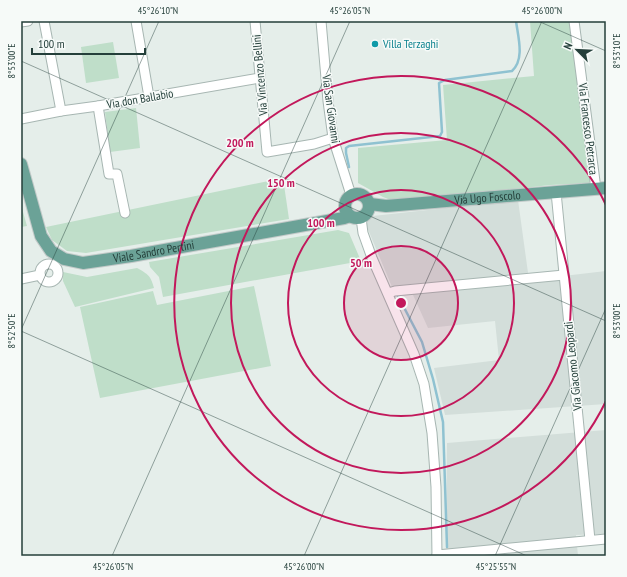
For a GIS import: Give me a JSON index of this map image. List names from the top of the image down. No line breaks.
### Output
{"streets":{"main road":["Via Ugo Foscolo","Viale Sandro Pertini"],"street":["Via Vincenzo Bellini","Via don Ballabio","Via San Giovanni","Via Francesco Petrarca","Via Giacomo Leopardi"]},"crossings":[["Via Vincenzo Bellini","Via don Ballabio"],["Via Vincenzo Bellini","Via San Giovanni"],["Via San Giovanni","Via Ugo Foscolo"],["Via San Giovanni","Viale Sandro Pertini"],["Via Francesco Petrarca","Via Ugo Foscolo"],["Via Ugo Foscolo","Viale Sandro Pertini"],["Via Ugo Foscolo","Via Giacomo Leopardi"]],"places":["Villa Terzaghi"],"scale_bar":"100 m","north":"top left","coordinates":["45°26'10\"N","45°26'05\"N","45°26'00\"N","8°53'10\"E","8°53'00\"E","8°52'50\"E","45°25'55\"N"],"rings":["200 m","150 m","100 m","50 m"]}
